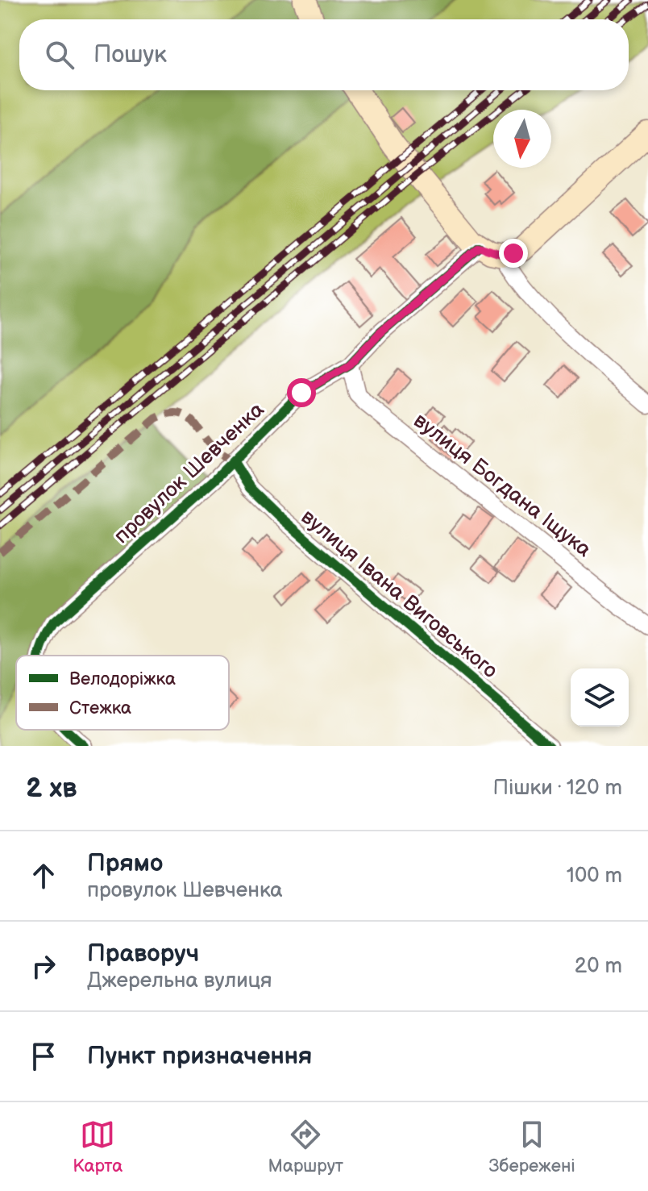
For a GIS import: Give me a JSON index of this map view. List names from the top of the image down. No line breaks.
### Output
{"streets":{"street":["провулок Шевченка","вулиця Богдана Іщука","вулиця Івана Виговського"]},"crossings":[["провулок Шевченка","вулиця Богдана Іщука"],["провулок Шевченка","вулиця Івана Виговського"]],"legend":["Велодоріжка","Стежка"],"north":"bottom","page":{"search":"Пошук","heading":["2 хв","Пішки · 120 m"],"list":[["Прямо","провулок Шевченка","100 m"],["Праворуч","Джерельна вулиця","20 m"],"Пункт призначення"],"nav":["Карта","Маршрут","Збережені"]}}
